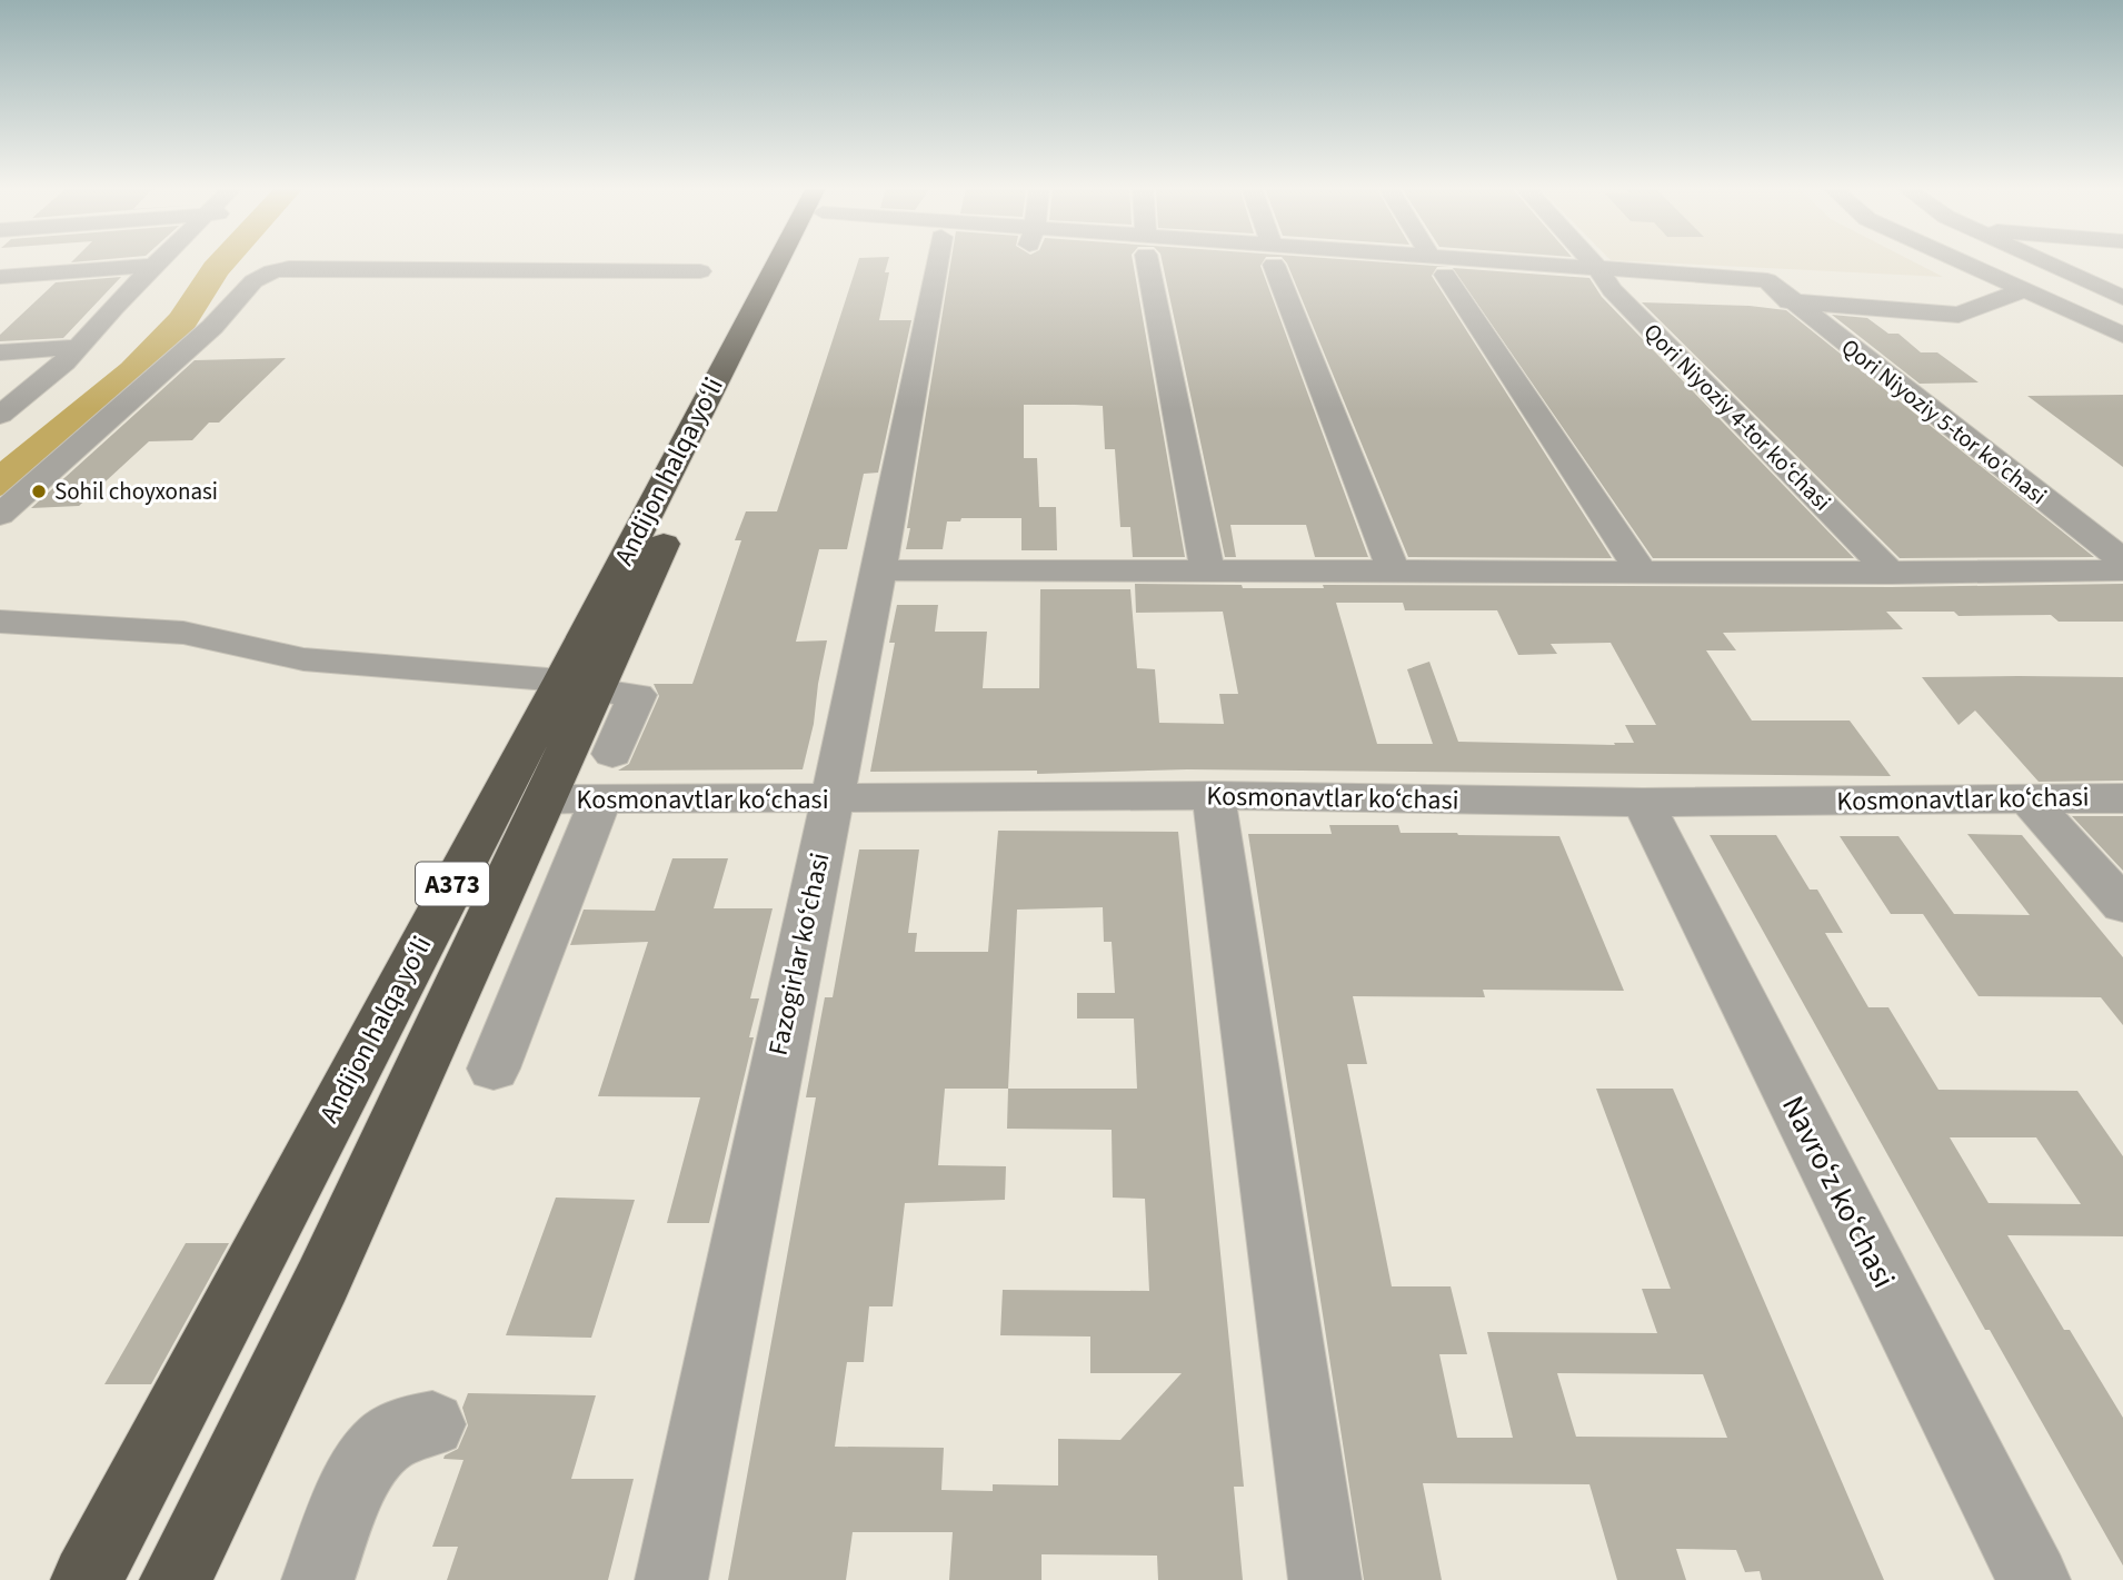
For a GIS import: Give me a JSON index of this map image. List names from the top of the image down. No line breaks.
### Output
{"streets":{"highway":["Andijon halqa yo‘li","A373"],"street":["Qori Niyoziy 4-tor koʻchasi","Qori Niyoziy 5-tor ko'chasi","Kosmonavtlar koʻchasi","Fazogirlar koʻchasi","Navroʻz koʻchasi"]},"crossings":[["Qori Niyoziy 4-tor koʻchasi","Qori Niyoziy 5-tor ko'chasi"],["Andijon halqa yo‘li","Kosmonavtlar koʻchasi"],["Kosmonavtlar koʻchasi","Fazogirlar koʻchasi"],["Kosmonavtlar koʻchasi","Navroʻz koʻchasi"]],"places":["Sohil choyxonasi"]}
